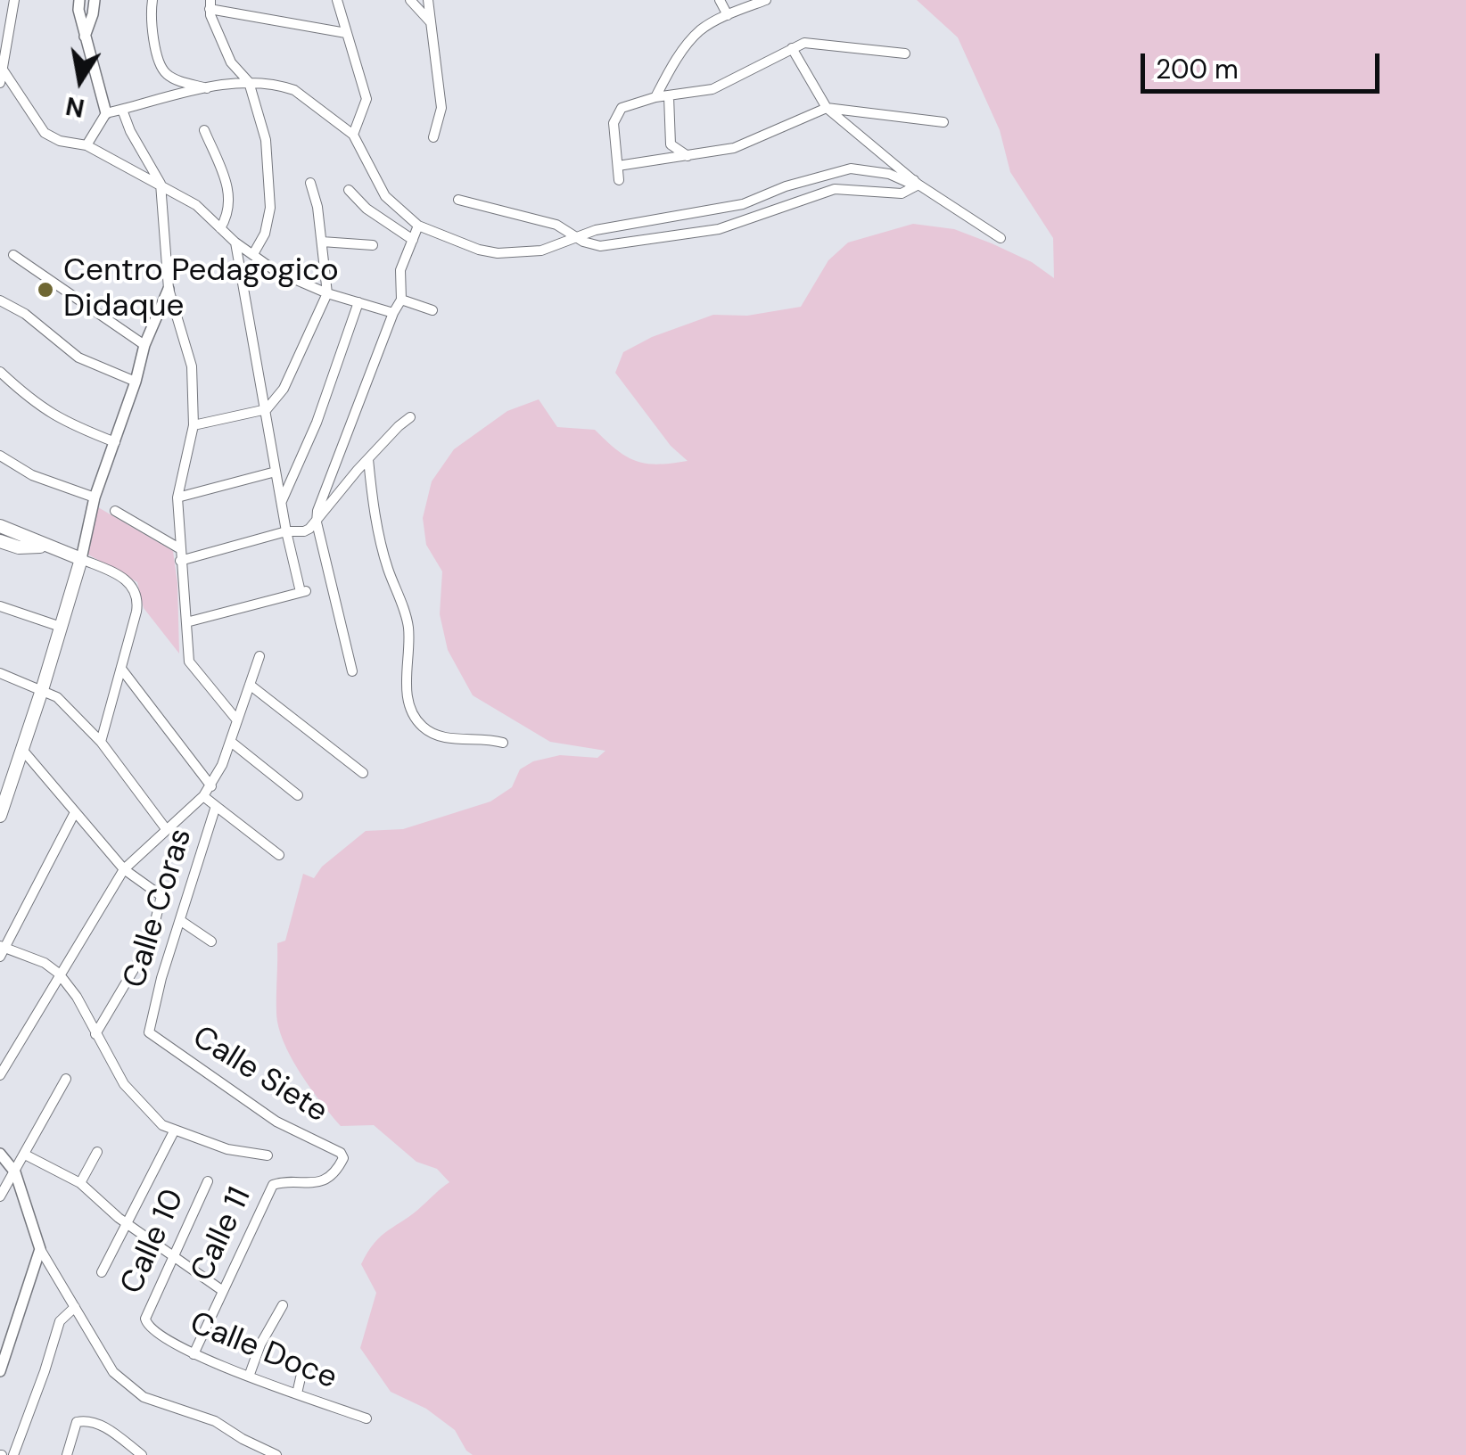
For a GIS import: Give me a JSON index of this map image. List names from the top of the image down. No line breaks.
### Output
{"streets":{"street":["Calle Coras","Calle Siete","Calle 11","Calle 10","Calle Doce"]},"crossings":[["Calle Coras","Calle Siete"],["Calle Siete","Calle 11"],["Calle 11","Calle Doce"],["Calle 10","Calle Doce"]],"places":["Centro Pedagogico Didaque"],"scale_bar":"200 m","north":"bottom"}
